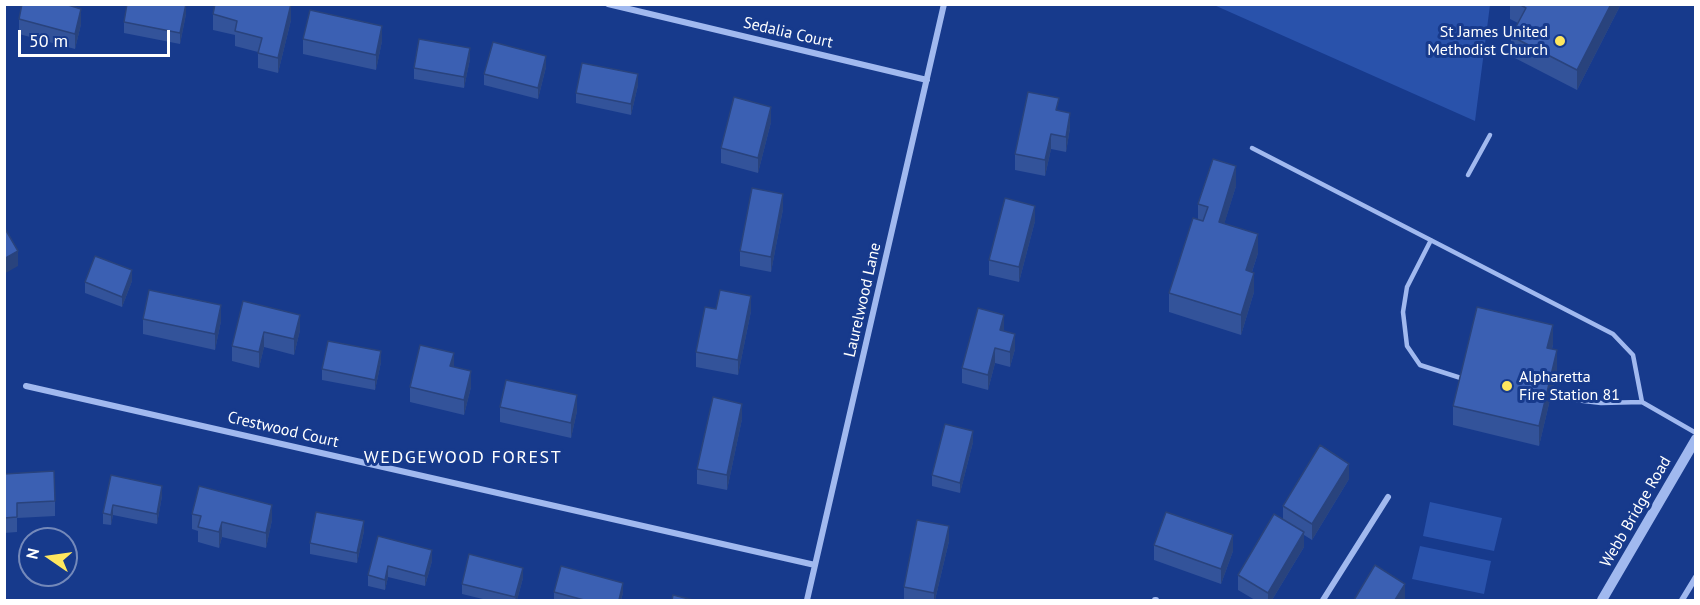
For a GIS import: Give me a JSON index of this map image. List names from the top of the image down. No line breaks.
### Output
{"streets":{"street":["Sedalia Court","Laurelwood Lane","Crestwood Court","Webb Bridge Road"]},"crossings":[["Sedalia Court","Laurelwood Lane"],["Laurelwood Lane","Crestwood Court"]],"districts":["WEDGEWOOD FOREST"],"places":["St James United Methodist Church","Alpharetta Fire Station 81"],"scale_bar":"50 m","north":"left"}
